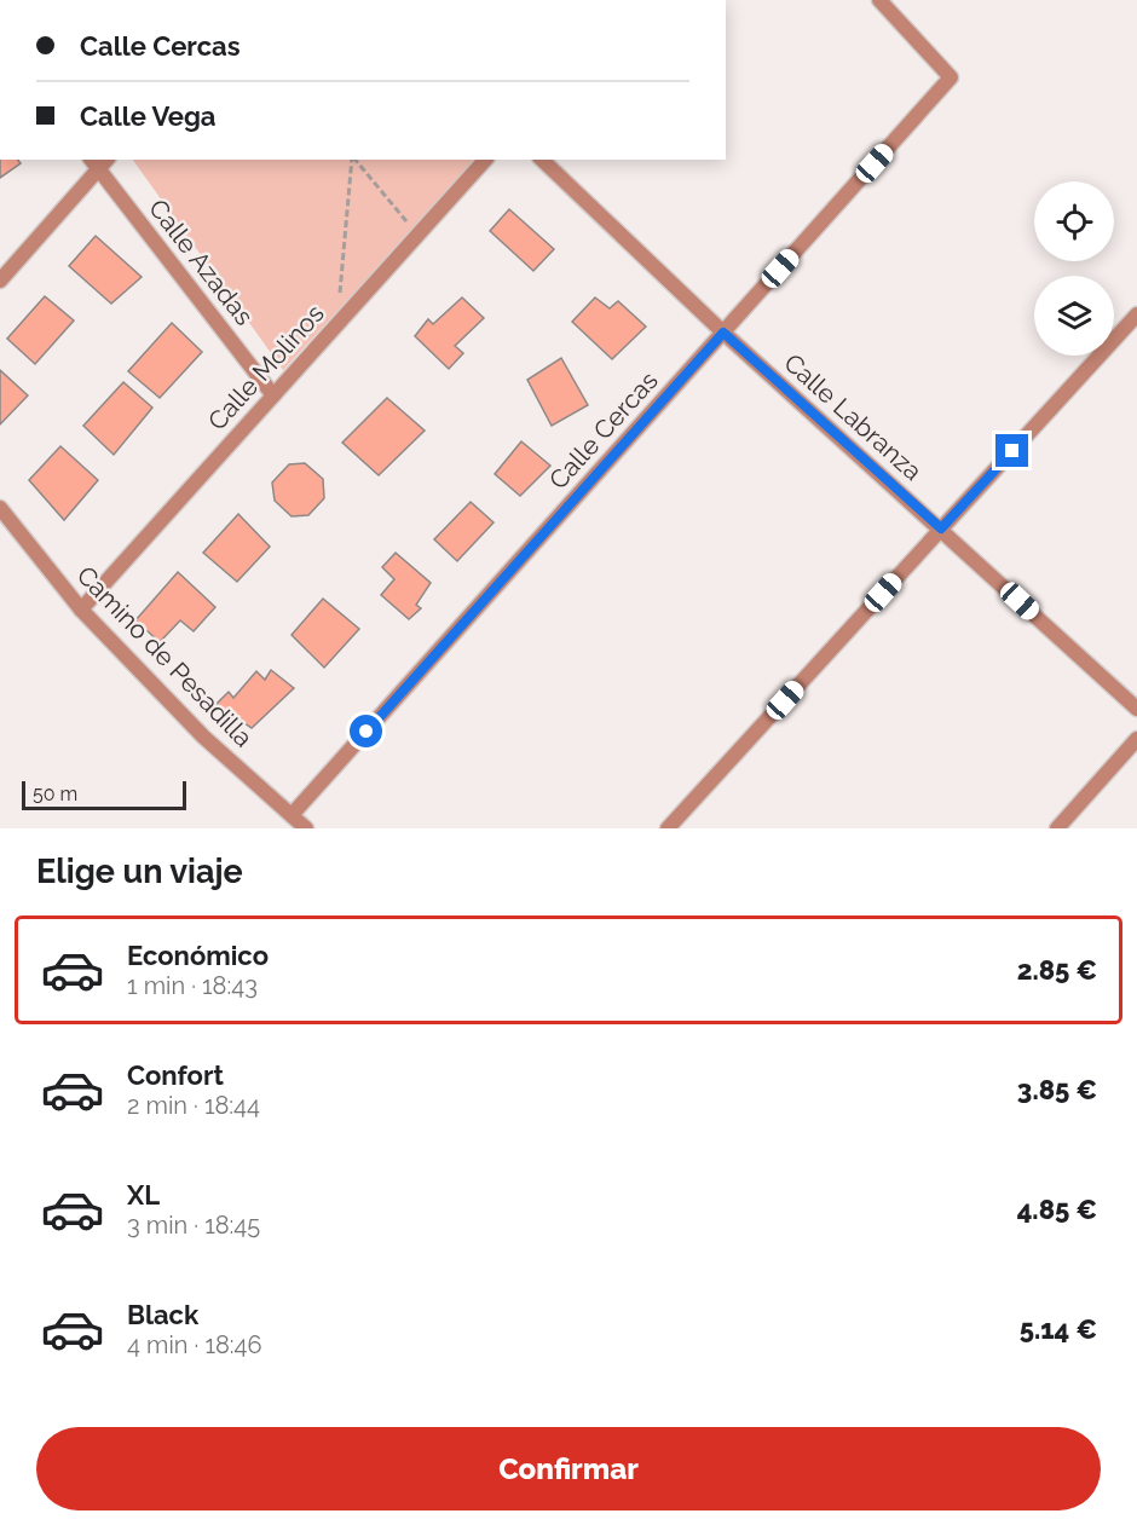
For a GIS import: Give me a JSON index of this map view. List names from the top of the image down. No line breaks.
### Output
{"streets":{"street":["Calle Azadas","Calle Molinos","Calle Labranza","Calle Cercas","Camino de Pesadilla"]},"crossings":[["Calle Azadas","Calle Molinos"],["Calle Molinos","Camino de Pesadilla"],["Calle Labranza","Calle Cercas"],["Calle Cercas","Camino de Pesadilla"]],"scale_bar":"50 m","page":{"banner":["Calle Cercas","Calle Vega"],"scale":"50 m","heading":"Elige un viaje","list":[{"name":"Económico","note":"1 min · 18:43","value":"2.85 €"},{"name":"Confort","note":"2 min · 18:44","value":"3.85 €"},{"name":"XL","note":"3 min · 18:45","value":"4.85 €"},{"name":"Black","note":"4 min · 18:46","value":"5.14 €"}],"buttons":"Confirmar"}}
